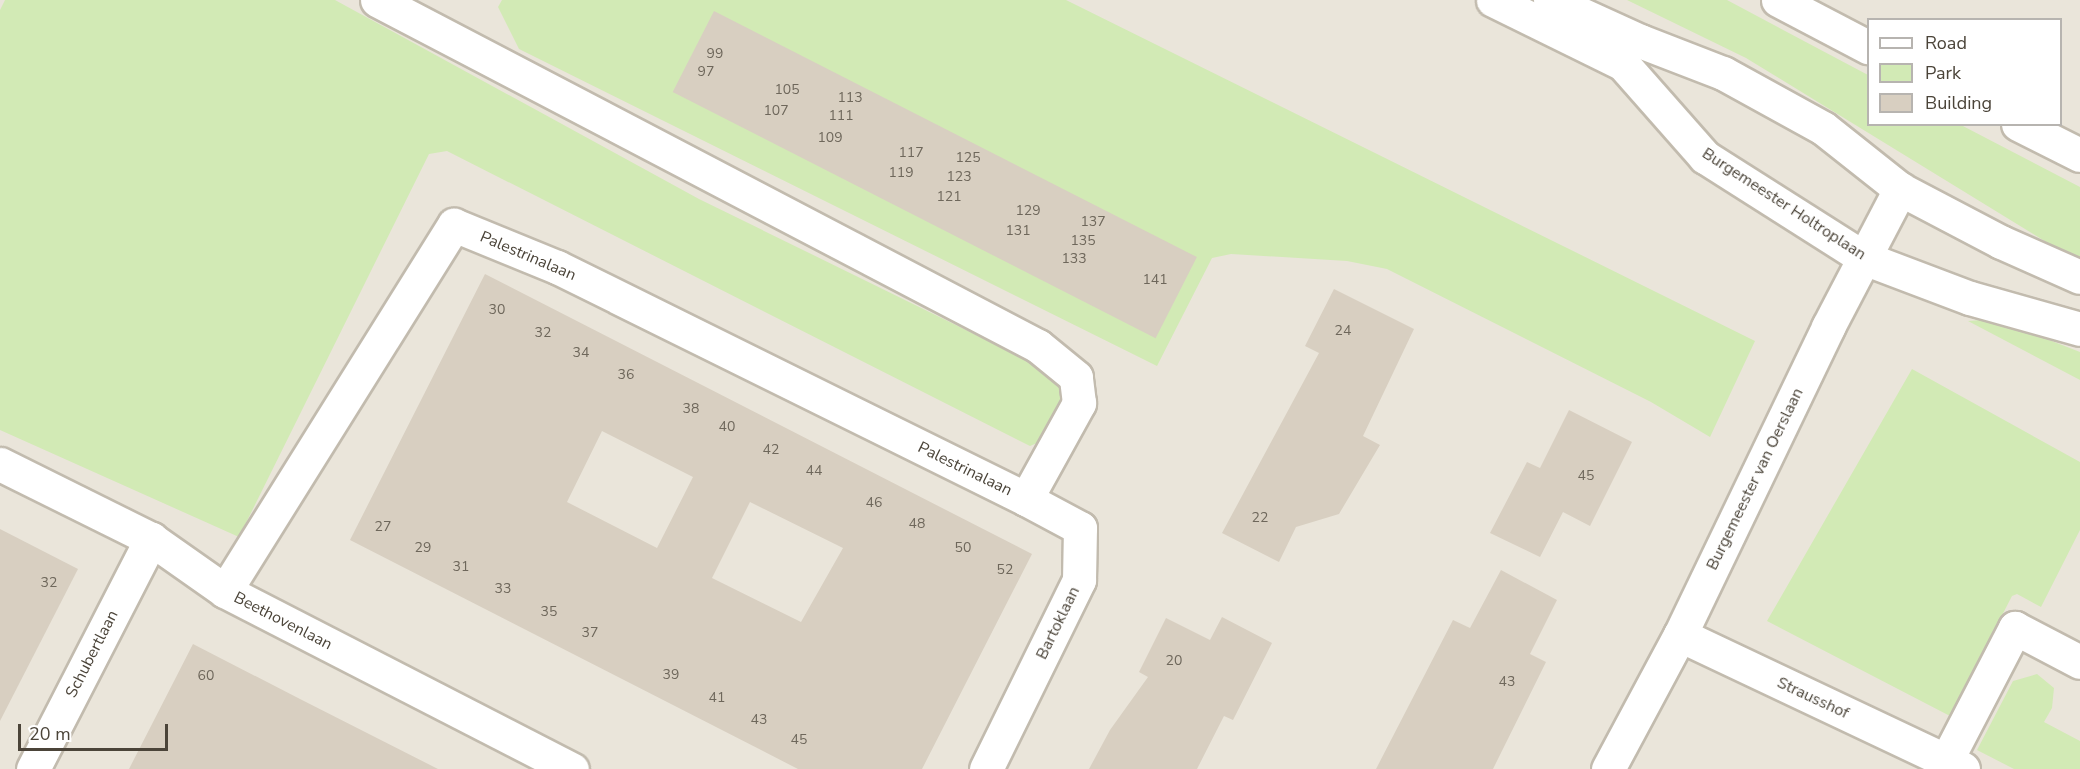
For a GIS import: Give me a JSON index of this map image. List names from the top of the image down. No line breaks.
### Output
{"streets":{"street":["Burgemeester Holtroplaan","Palestrinalaan","Burgemeester van Oerslaan","Beethovenlaan","Bartoklaan","Schubertlaan","Strausshof"]},"crossings":[["Burgemeester Holtroplaan","Burgemeester van Oerslaan"],["Palestrinalaan","Beethovenlaan"],["Palestrinalaan","Bartoklaan"],["Burgemeester van Oerslaan","Strausshof"],["Beethovenlaan","Schubertlaan"]],"house_numbers":["99","97","105","113","107","111","109","117","125","119","123","121","129","137","131","135","133","141","30","24","32","34","36","38","40","42","44","45","46","22","48","27","29","50","31","52","32","33","35","37","20","39","60","43","41","43","45"],"legend":["Road","Park","Building"],"scale_bar":"20 m"}
